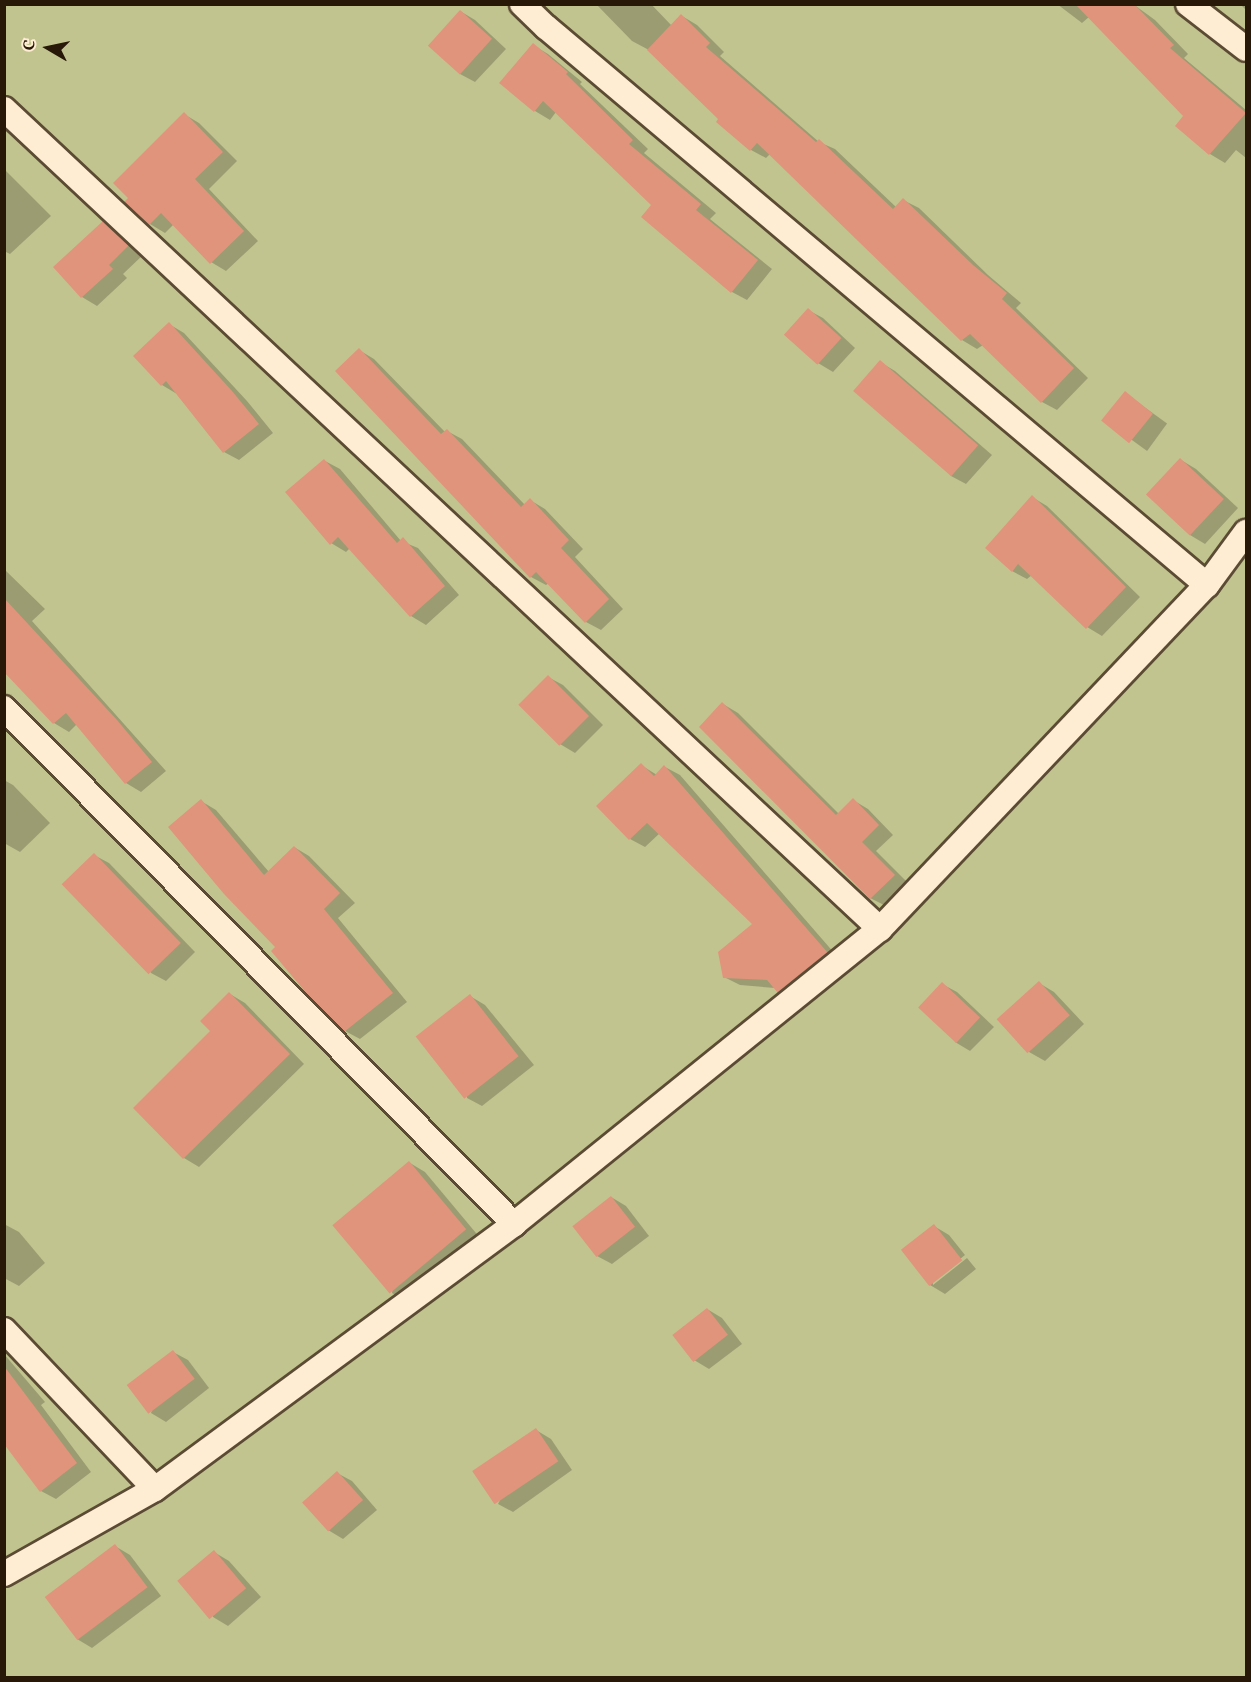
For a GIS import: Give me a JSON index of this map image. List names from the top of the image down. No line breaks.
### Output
{"north":"left"}
